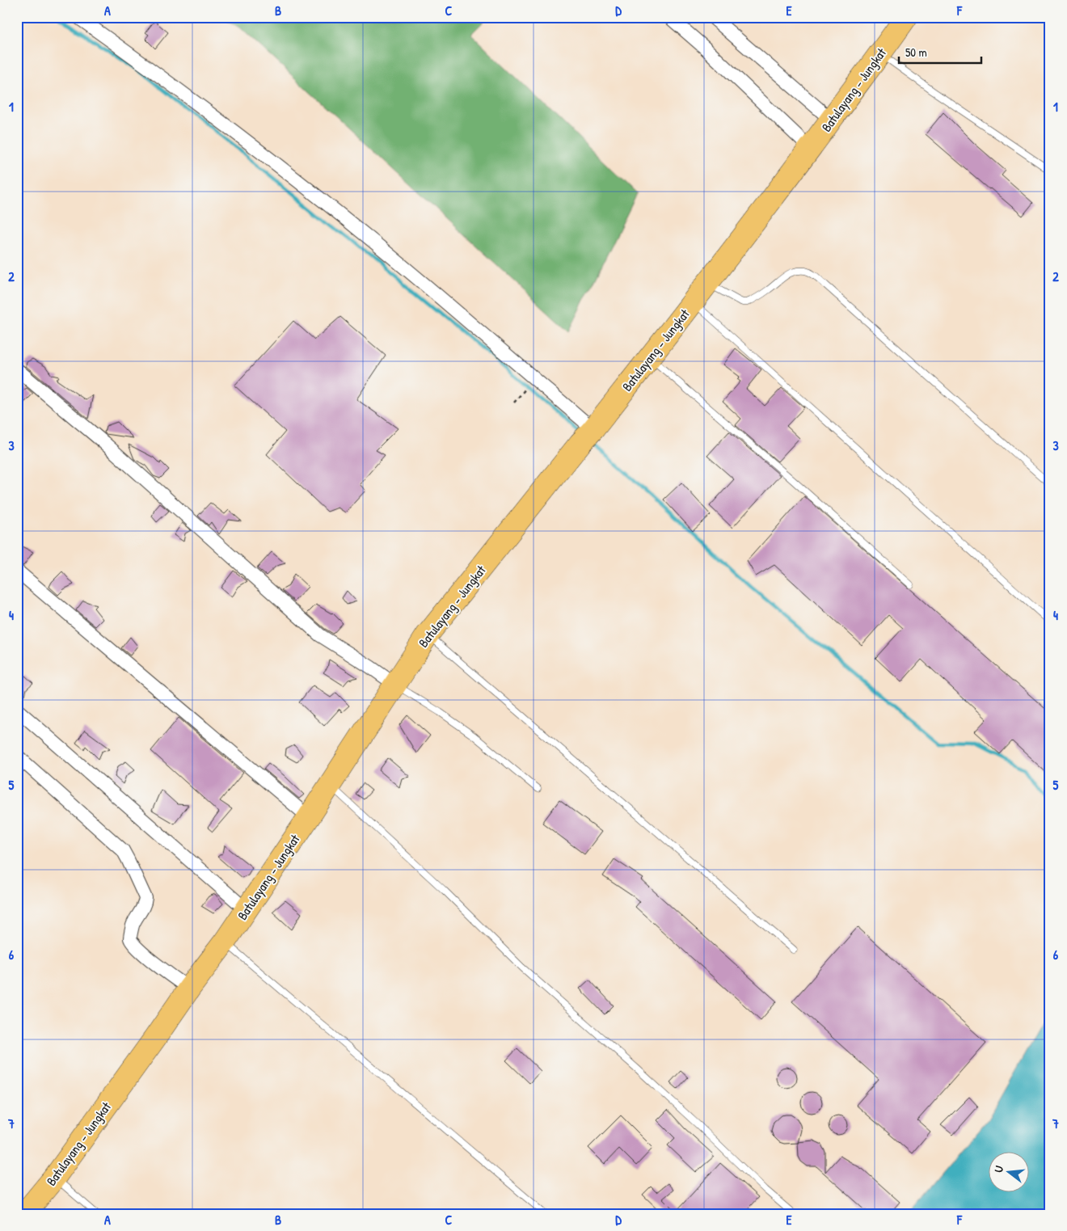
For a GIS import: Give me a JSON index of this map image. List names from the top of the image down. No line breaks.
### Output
{"streets":{"highway":["Batulayang - Jungkat"]},"scale_bar":"50 m","north":"left","grid":{"columns":["A","B","C","D","E","F"],"rows":["1","2","3","4","5","6","7"]}}
